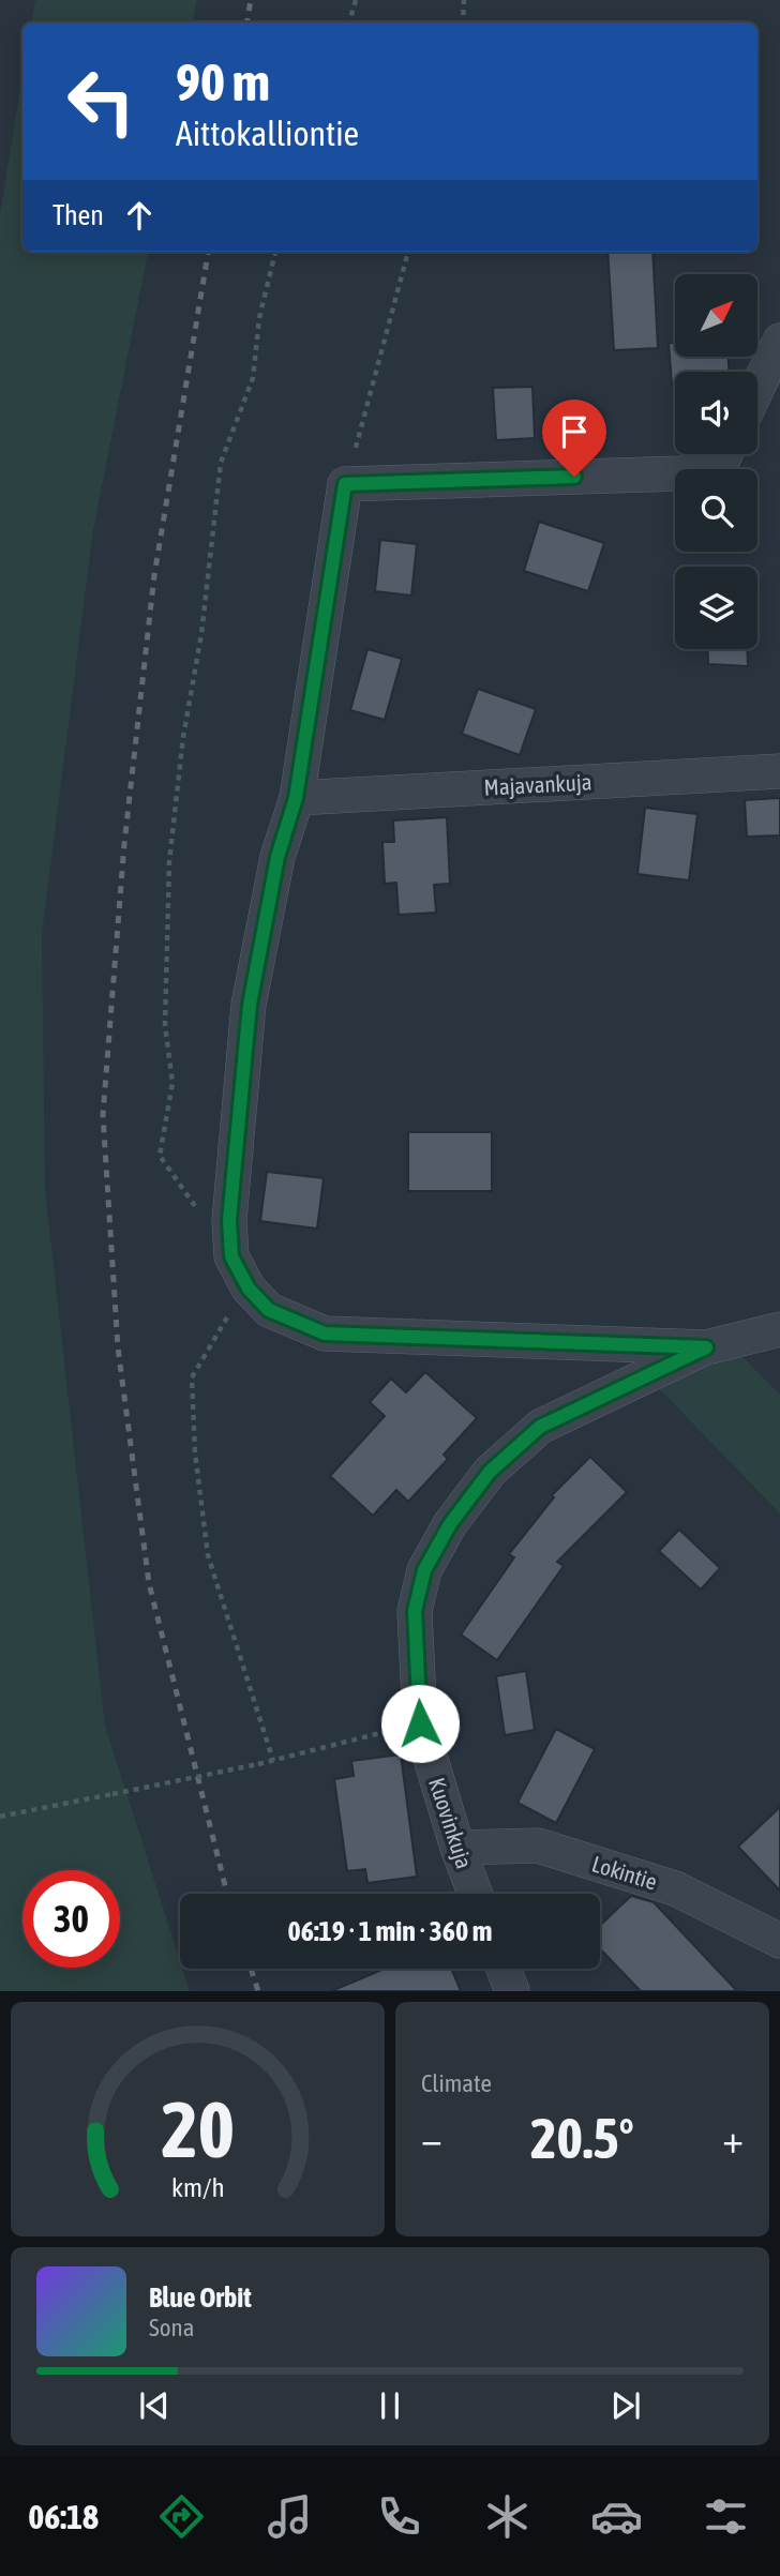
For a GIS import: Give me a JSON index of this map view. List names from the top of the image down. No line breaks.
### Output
{"streets":{"street":["Majavankuja","Kuovinkuja","Lokintie"]},"crossings":[["Kuovinkuja","Lokintie"]],"north":"top right","page":{"turn":["90 m","Aittokalliontie"],"then":"Then","limit":"30","trip":"06:19 · 1 min · 360 m","tile":"Climate","heat":["−","20.5°","+"],"song":["Blue Orbit","Sona"],"tabs":"06:18","gauge":["20","km/h"]}}
